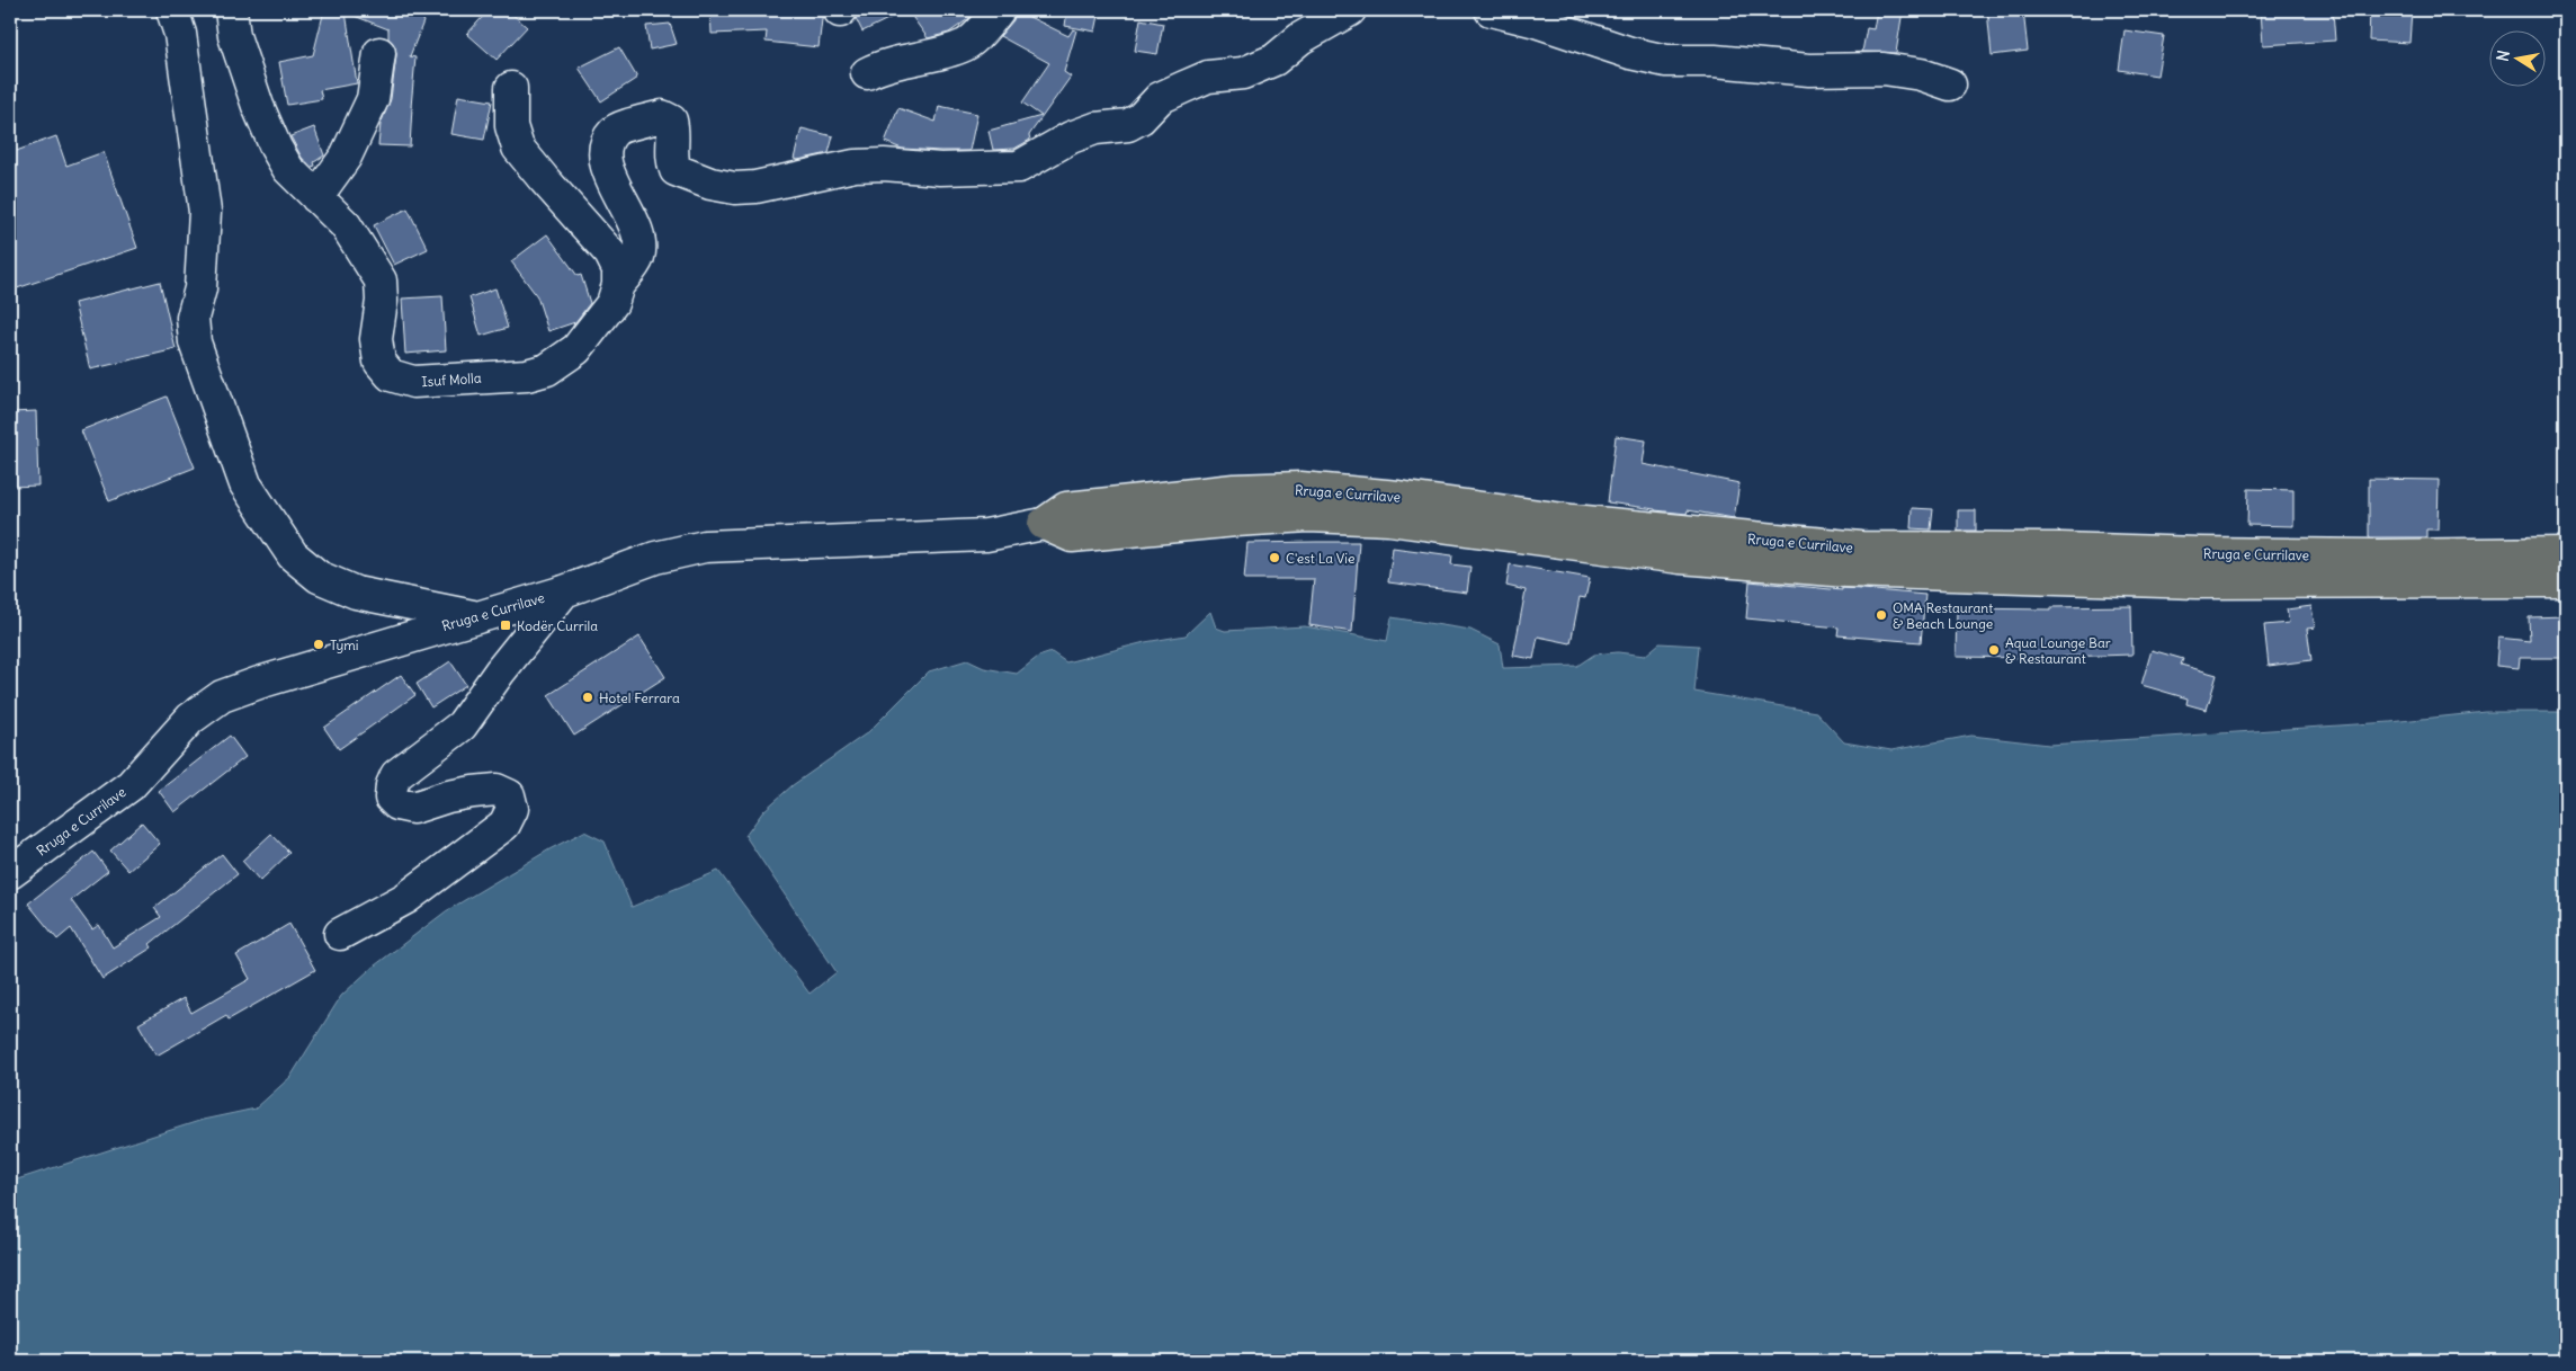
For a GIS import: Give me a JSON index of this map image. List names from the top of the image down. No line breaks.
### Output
{"streets":{"main road":["Rruga e Currilave"],"street":["Isuf Molla"]},"places":{"other":["C'est La Vie","OMA Restaurant & Beach Lounge","Tymi","Aqua Lounge Bar & Restaurant","Hotel Ferrara"],"transit":["Kodër Currila"]},"north":"left"}
